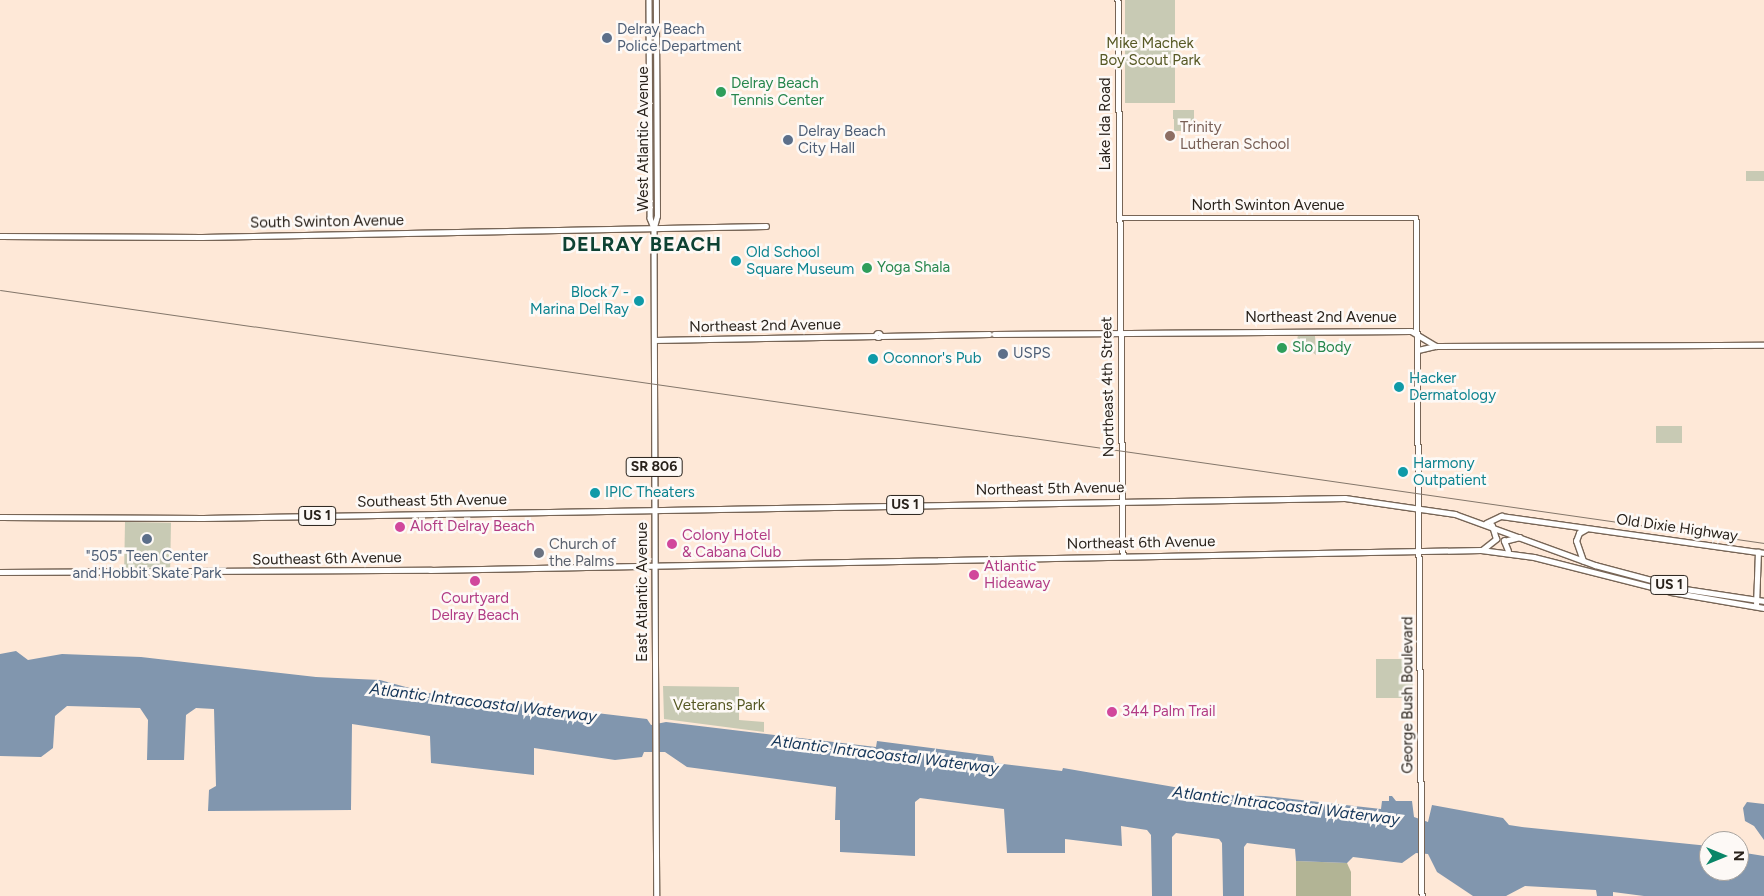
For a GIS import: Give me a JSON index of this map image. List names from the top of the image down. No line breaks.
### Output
{"streets":{"main road":["Lake Ida Road","West Atlantic Avenue","North Swinton Avenue","South Swinton Avenue","Northeast 2nd Avenue","Northeast 4th Street","SR 806","Northeast 5th Avenue","Southeast 5th Avenue","US 1","Old Dixie Highway","Northeast 6th Avenue","Southeast 6th Avenue","East Atlantic Avenue","George Bush Boulevard"]},"crossings":[["Lake Ida Road","North Swinton Avenue"],["Lake Ida Road","Northeast 4th Street"],["West Atlantic Avenue","South Swinton Avenue"],["West Atlantic Avenue","East Atlantic Avenue"],["North Swinton Avenue","Northeast 4th Street"],["North Swinton Avenue","George Bush Boulevard"],["South Swinton Avenue","East Atlantic Avenue"],["Northeast 2nd Avenue","Northeast 4th Street"],["Northeast 2nd Avenue","East Atlantic Avenue"],["Northeast 2nd Avenue","George Bush Boulevard"],["Northeast 4th Street","Northeast 5th Avenue"],["Northeast 4th Street","Northeast 6th Avenue"],["Northeast 5th Avenue","Southeast 5th Avenue"],["Northeast 5th Avenue","US 1"],["Northeast 5th Avenue","Old Dixie Highway"],["Northeast 5th Avenue","East Atlantic Avenue"],["Northeast 5th Avenue","George Bush Boulevard"],["Southeast 5th Avenue","East Atlantic Avenue"],["US 1","Old Dixie Highway"],["US 1","Northeast 6th Avenue"],["Northeast 6th Avenue","Southeast 6th Avenue"],["Northeast 6th Avenue","East Atlantic Avenue"],["Northeast 6th Avenue","George Bush Boulevard"],["Southeast 6th Avenue","East Atlantic Avenue"]],"districts":["DELRAY BEACH"],"water":["Atlantic Intracoastal Waterway"],"parks":["Mike Machek Boy Scout Park","Veterans Park"],"places":["Delray Beach Police Department","Delray Beach Tennis Center","Trinity Lutheran School","Delray Beach City Hall","Old School Square Museum","Yoga Shala","Block 7 - Marina Del Ray","Slo Body","USPS","Oconnor's Pub","Hacker Dermatology","Harmony Outpatient","IPIC Theaters","Aloft Delray Beach","\"505\" Teen Center and Hobbit Skate Park","Colony Hotel & Cabana Club","Church of the Palms","Atlantic Hideaway","Courtyard Delray Beach","344 Palm Trail"],"north":"right"}
